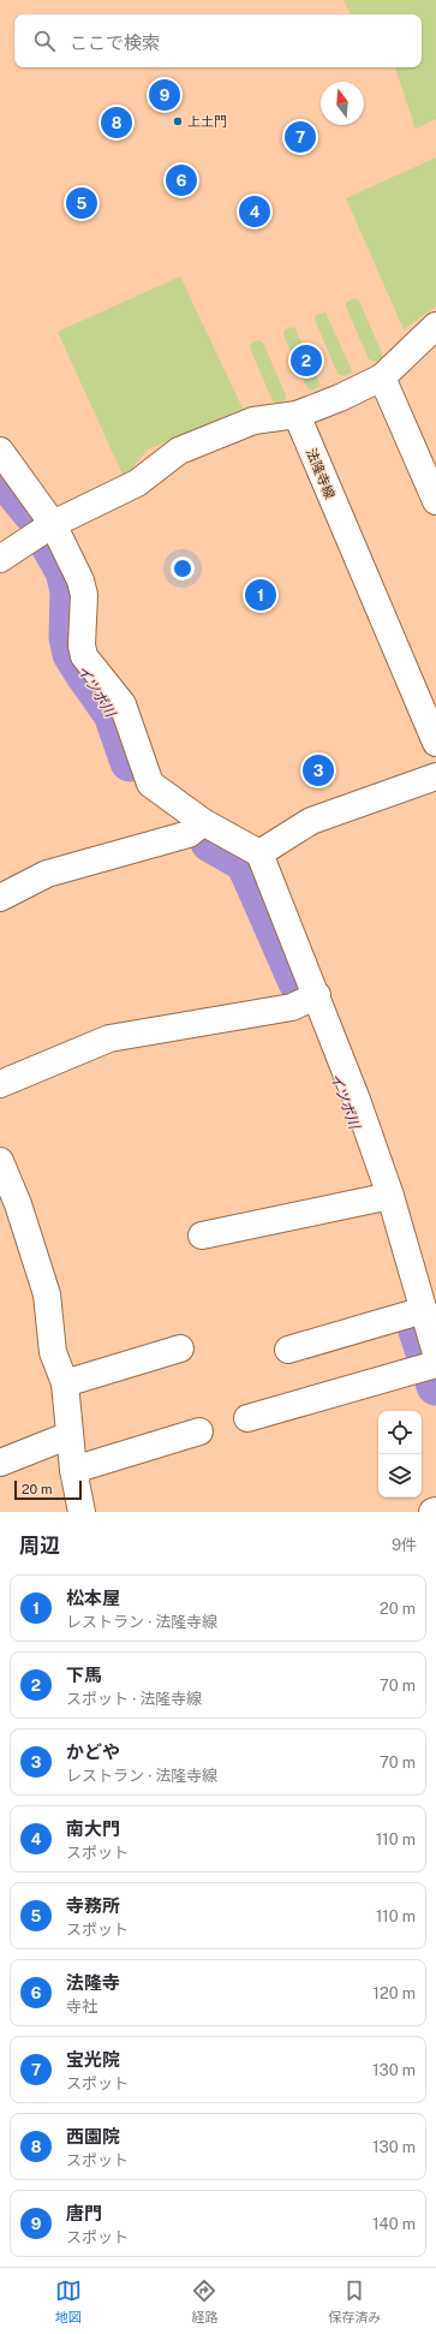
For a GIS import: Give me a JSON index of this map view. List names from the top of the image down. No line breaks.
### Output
{"streets":{"main road":["法隆寺線"]},"water":["イツボ川"],"places":["上土門"],"scale_bar":"20 m","north":"top","page":{"search":"ここで検索","pins":["9","8","7","6","5","4","2","1","3"],"scale":"20 m","heading":["周辺","9件"],"list":[{"mark":"1","name":"松本屋","note":"レストラン · 法隆寺線","value":"20 m"},{"mark":"2","name":"下馬","note":"スポット · 法隆寺線","value":"70 m"},{"mark":"3","name":"かどや","note":"レストラン · 法隆寺線","value":"70 m"},{"mark":"4","name":"南大門","note":"スポット","value":"110 m"},{"mark":"5","name":"寺務所","note":"スポット","value":"110 m"},{"mark":"6","name":"法隆寺","note":"寺社","value":"120 m"},{"mark":"7","name":"宝光院","note":"スポット","value":"130 m"},{"mark":"8","name":"西園院","note":"スポット","value":"130 m"},{"mark":"9","name":"唐門","note":"スポット","value":"140 m"}],"nav":["地図","経路","保存済み"]}}
